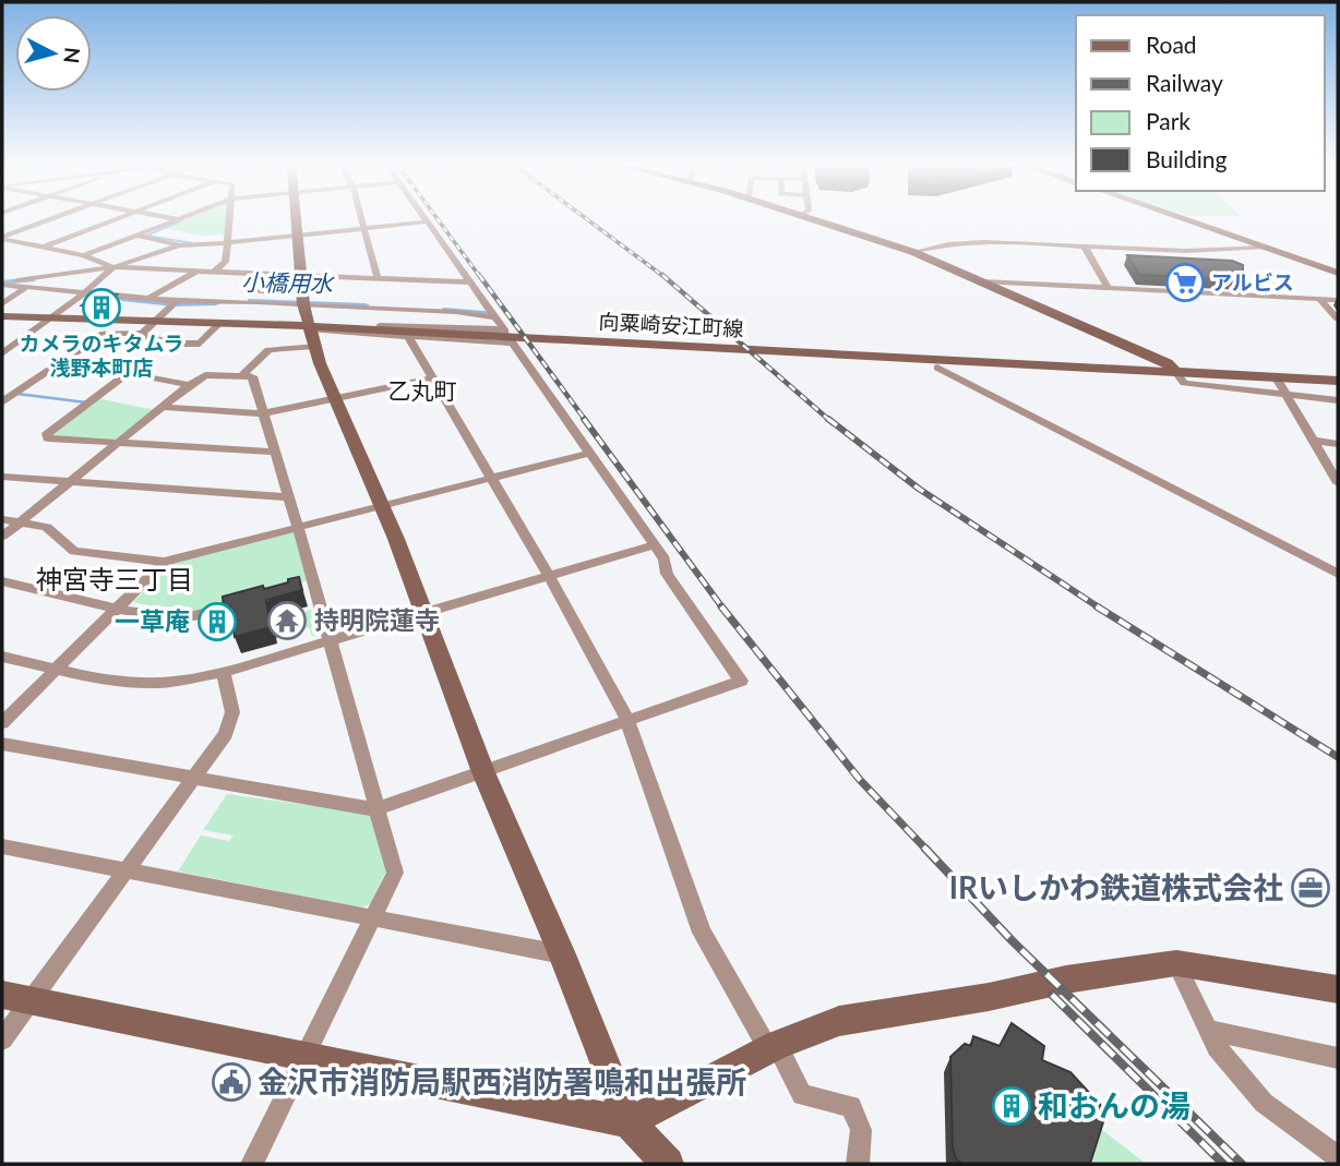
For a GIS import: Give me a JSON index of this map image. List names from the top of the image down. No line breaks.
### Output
{"streets":{"street":["向粟崎安江町線"]},"districts":["乙丸町","神宮寺三丁目"],"water":["小橋用水"],"places":{"supermarket":["アルビス"],"building":["カメラのキタムラ 浅野本町店","一草庵","和おんの湯"],"temple":["持明院蓮寺"],"office":["IRいしかわ鉄道株式会社"],"public building":["金沢市消防局駅西消防署鳴和出張所"]},"legend":["Road","Railway","Park","Building"],"north":"right"}
